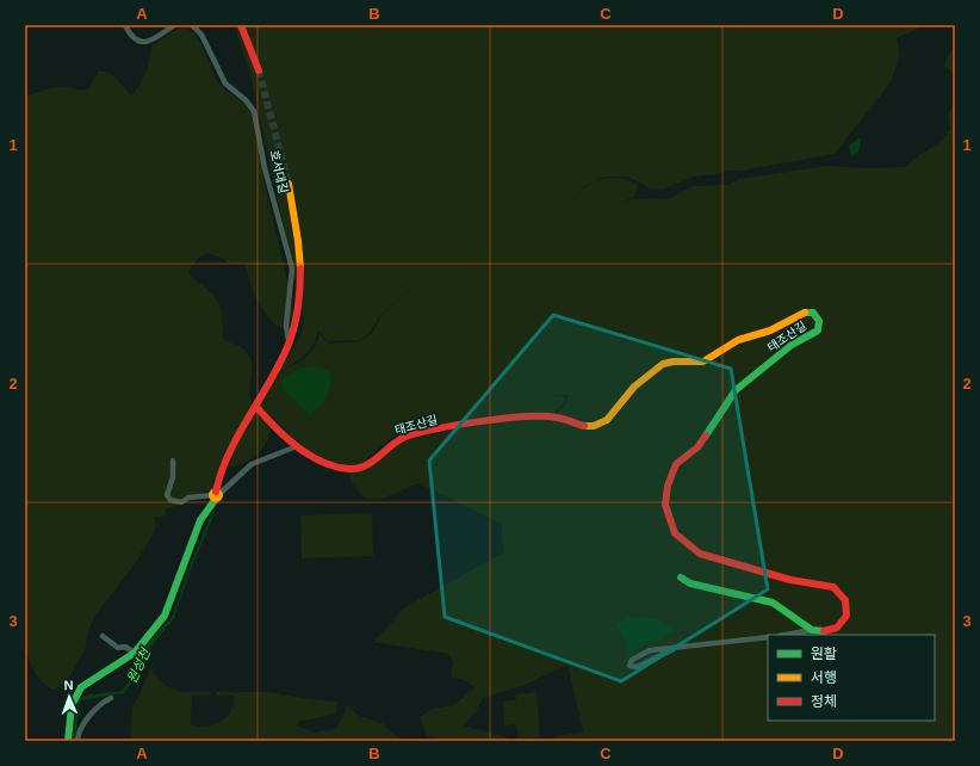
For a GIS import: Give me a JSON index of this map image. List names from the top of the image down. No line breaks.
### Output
{"streets":{"street":["호서대길","태조산길"]},"water":["원성천"],"legend":["원활","서행","정체"],"north":"top","grid":{"columns":["A","B","C","D"],"rows":["1","2","3"]}}
